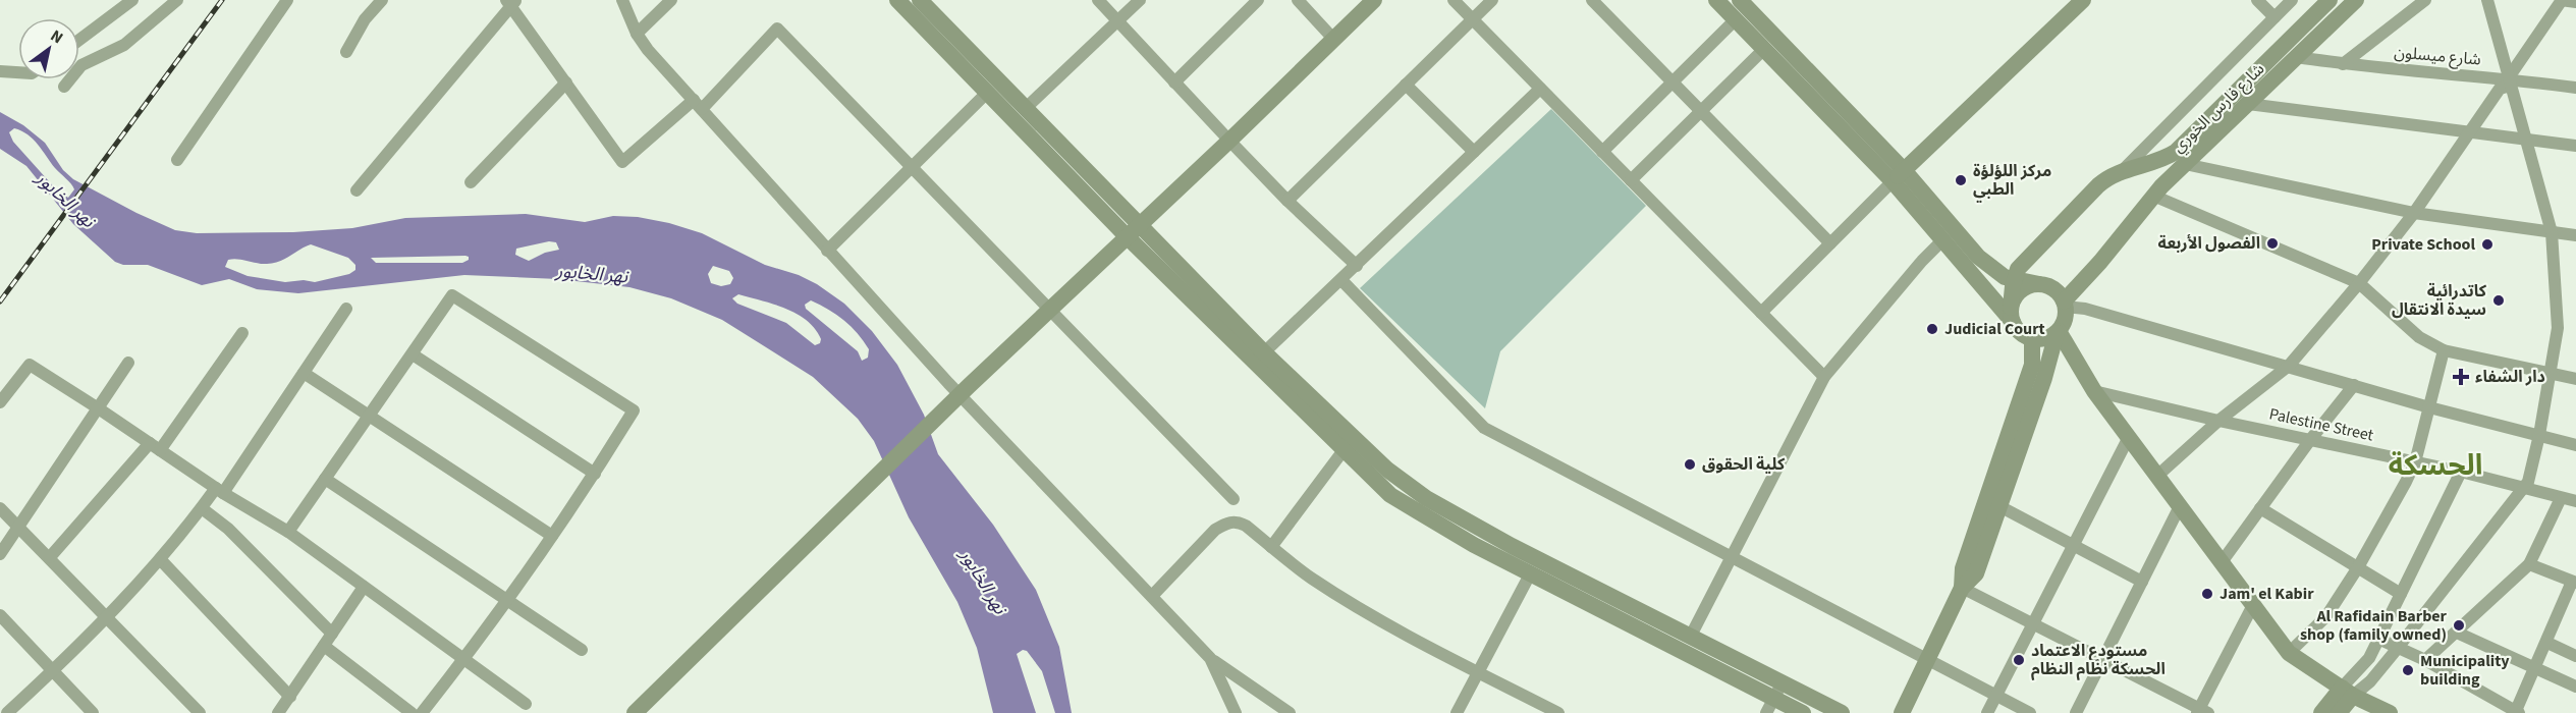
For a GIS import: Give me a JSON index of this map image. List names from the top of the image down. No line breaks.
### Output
{"streets":{"street":["شارع ميسلون","شارع فارس الخوري","Palestine Street"]},"districts":["الحسكة"],"water":["نهر الخابور"],"places":{"other":["مركز اللؤلؤة الطبي","الفصول الأربعة","Private School","كاتدرائية سيدة الانتقال","Judicial Court","كلية الحقوق","Jam' el Kabir","Al Rafidain Barber shop (family owned)","مستودع الاعتماد الحسكة نظام النظام","Municipality building"],"health":["دار الشفاء"]},"north":"top right"}
